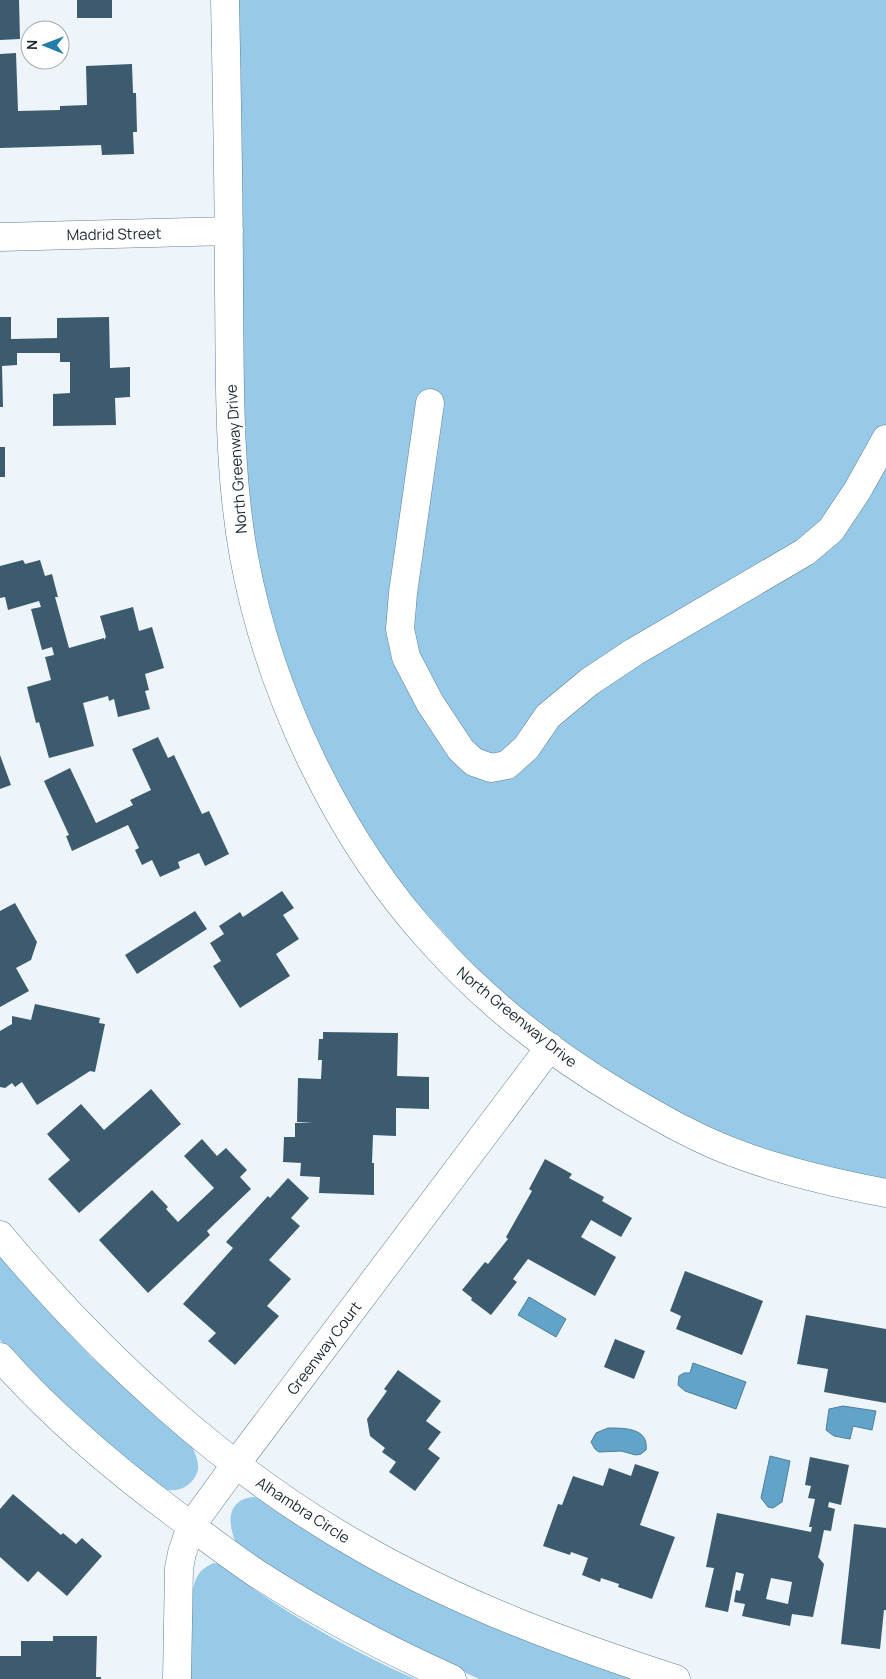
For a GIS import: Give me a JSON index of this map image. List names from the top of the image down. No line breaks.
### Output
{"streets":{"street":["Madrid Street","North Greenway Drive","Greenway Court","Alhambra Circle"]},"crossings":[["Madrid Street","North Greenway Drive"],["North Greenway Drive","Greenway Court"],["Greenway Court","Alhambra Circle"]],"north":"left"}
